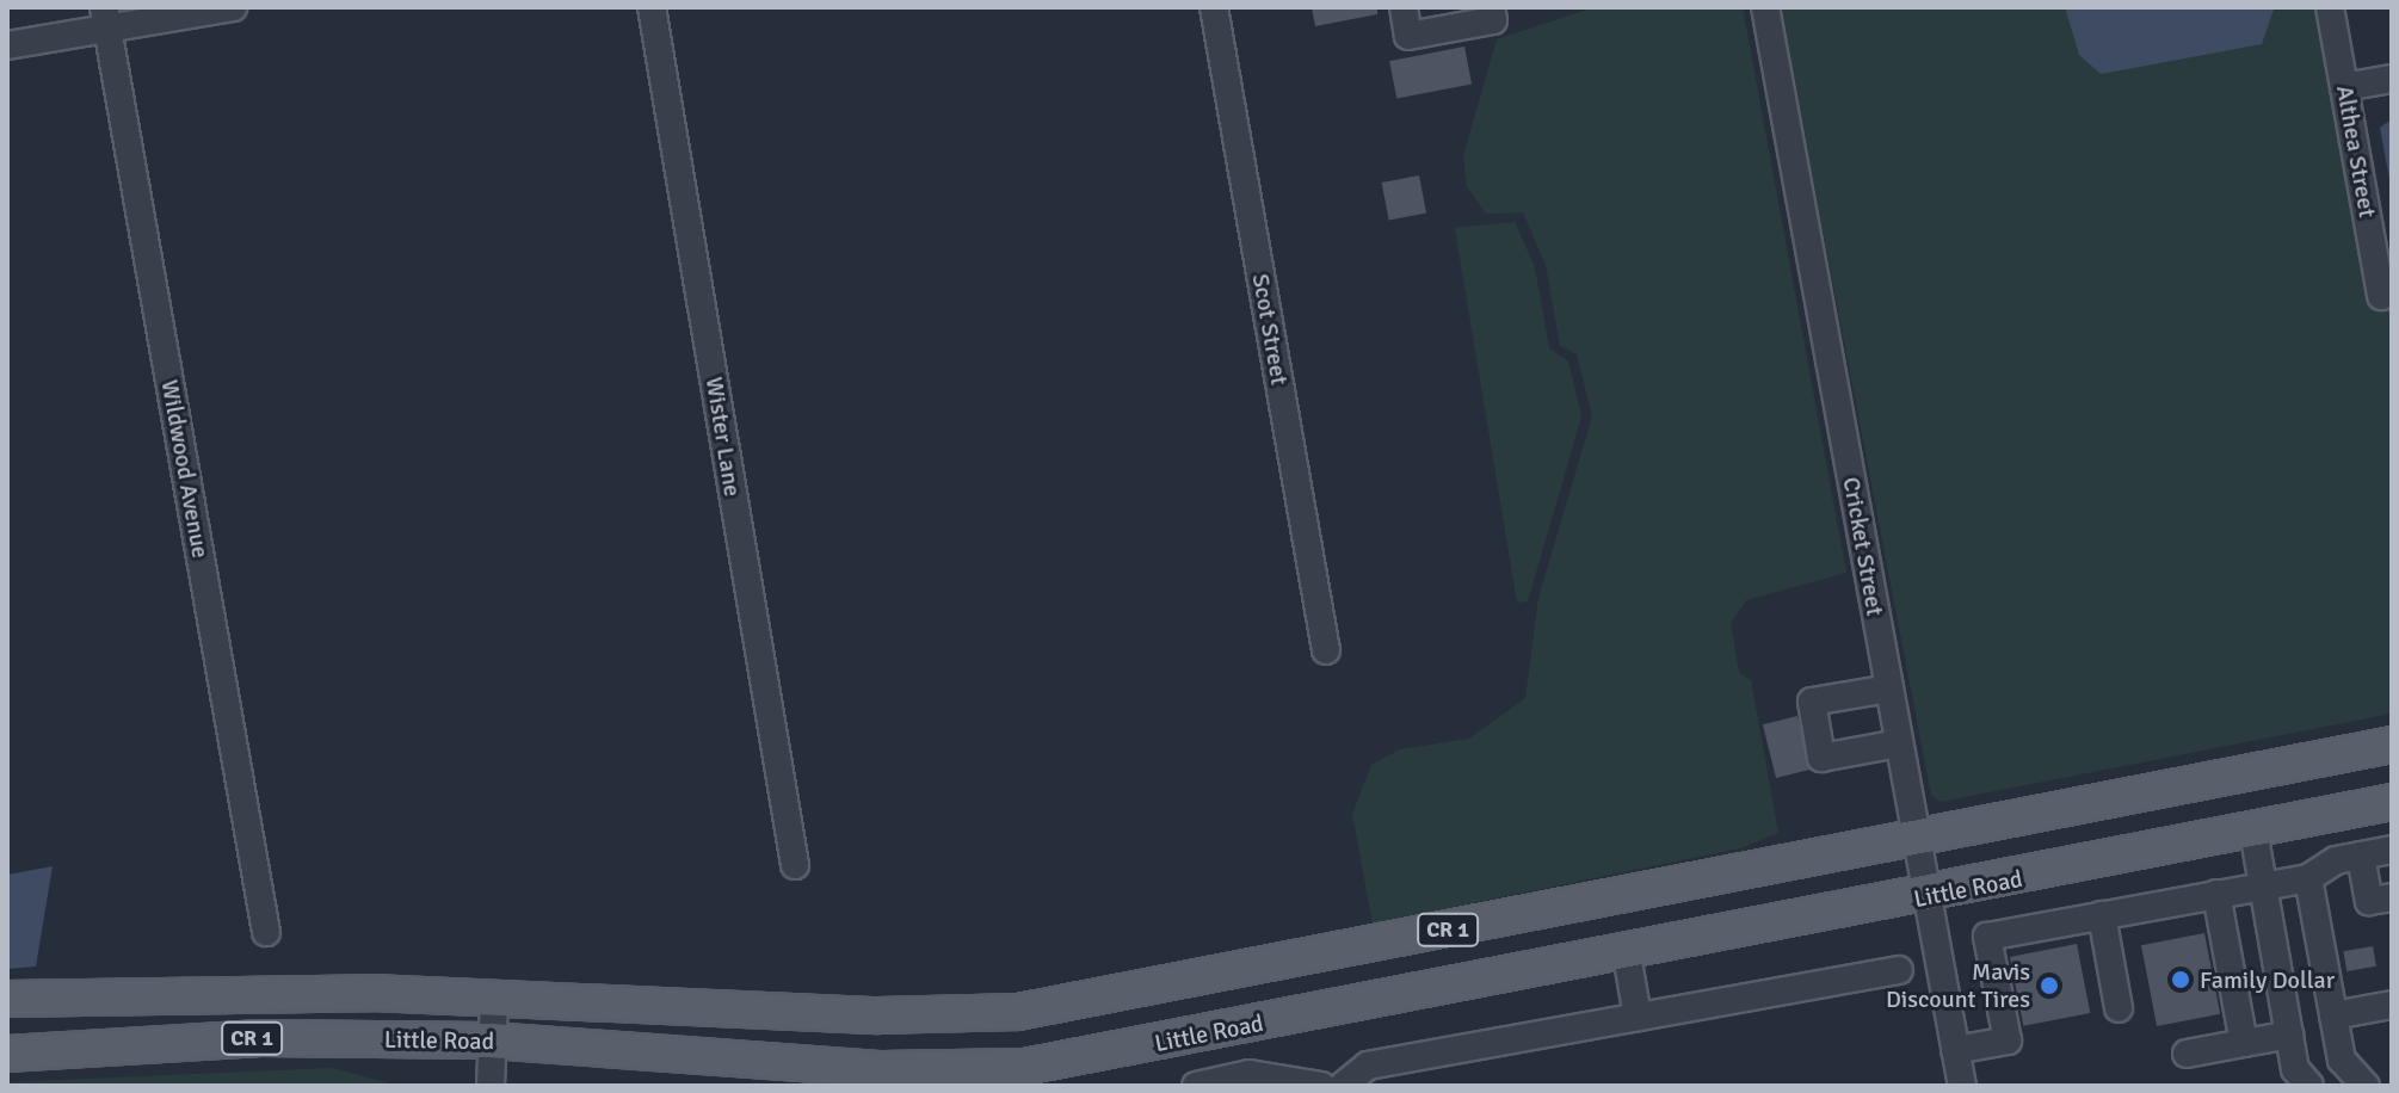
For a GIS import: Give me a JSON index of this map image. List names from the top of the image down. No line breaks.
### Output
{"streets":{"main road":["Little Road","CR 1"],"street":["Althea Street","Scot Street","Wister Lane","Wildwood Avenue","Cricket Street"]},"crossings":[["Cricket Street","Little Road"]],"places":["Family Dollar","Mavis Discount Tires"]}
